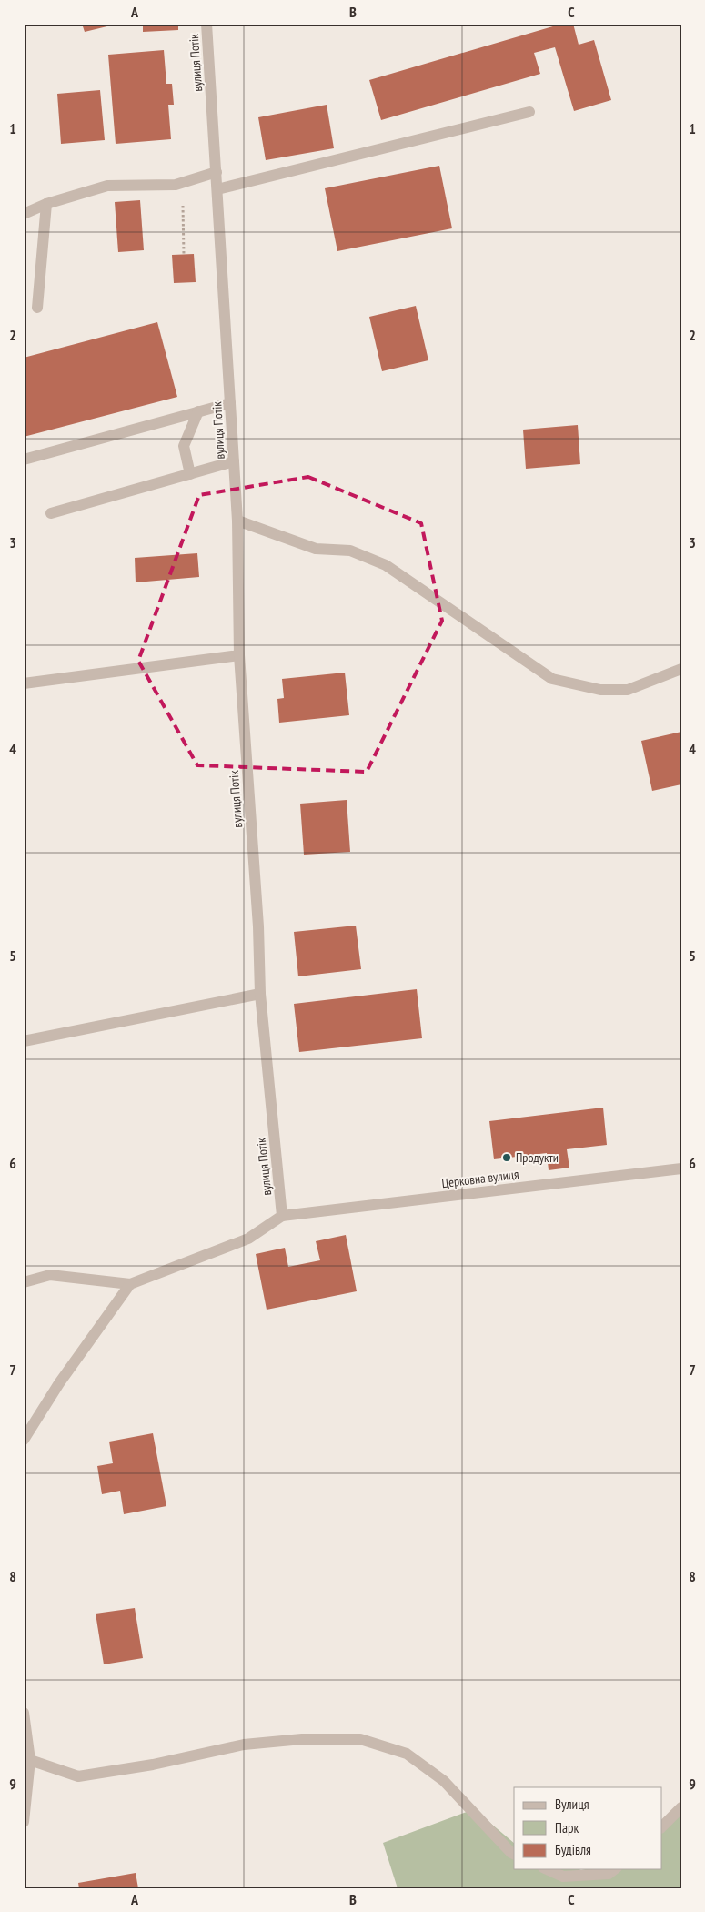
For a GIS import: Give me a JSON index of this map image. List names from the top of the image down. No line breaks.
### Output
{"streets":{"street":["вулиця Потік","Церковна вулиця"]},"crossings":[["вулиця Потік","Церковна вулиця"]],"places":["Продукти"],"legend":["Вулиця","Парк","Будівля"],"grid":{"columns":["A","B","C"],"rows":["1","2","3","4","5","6","7","8","9"]}}
